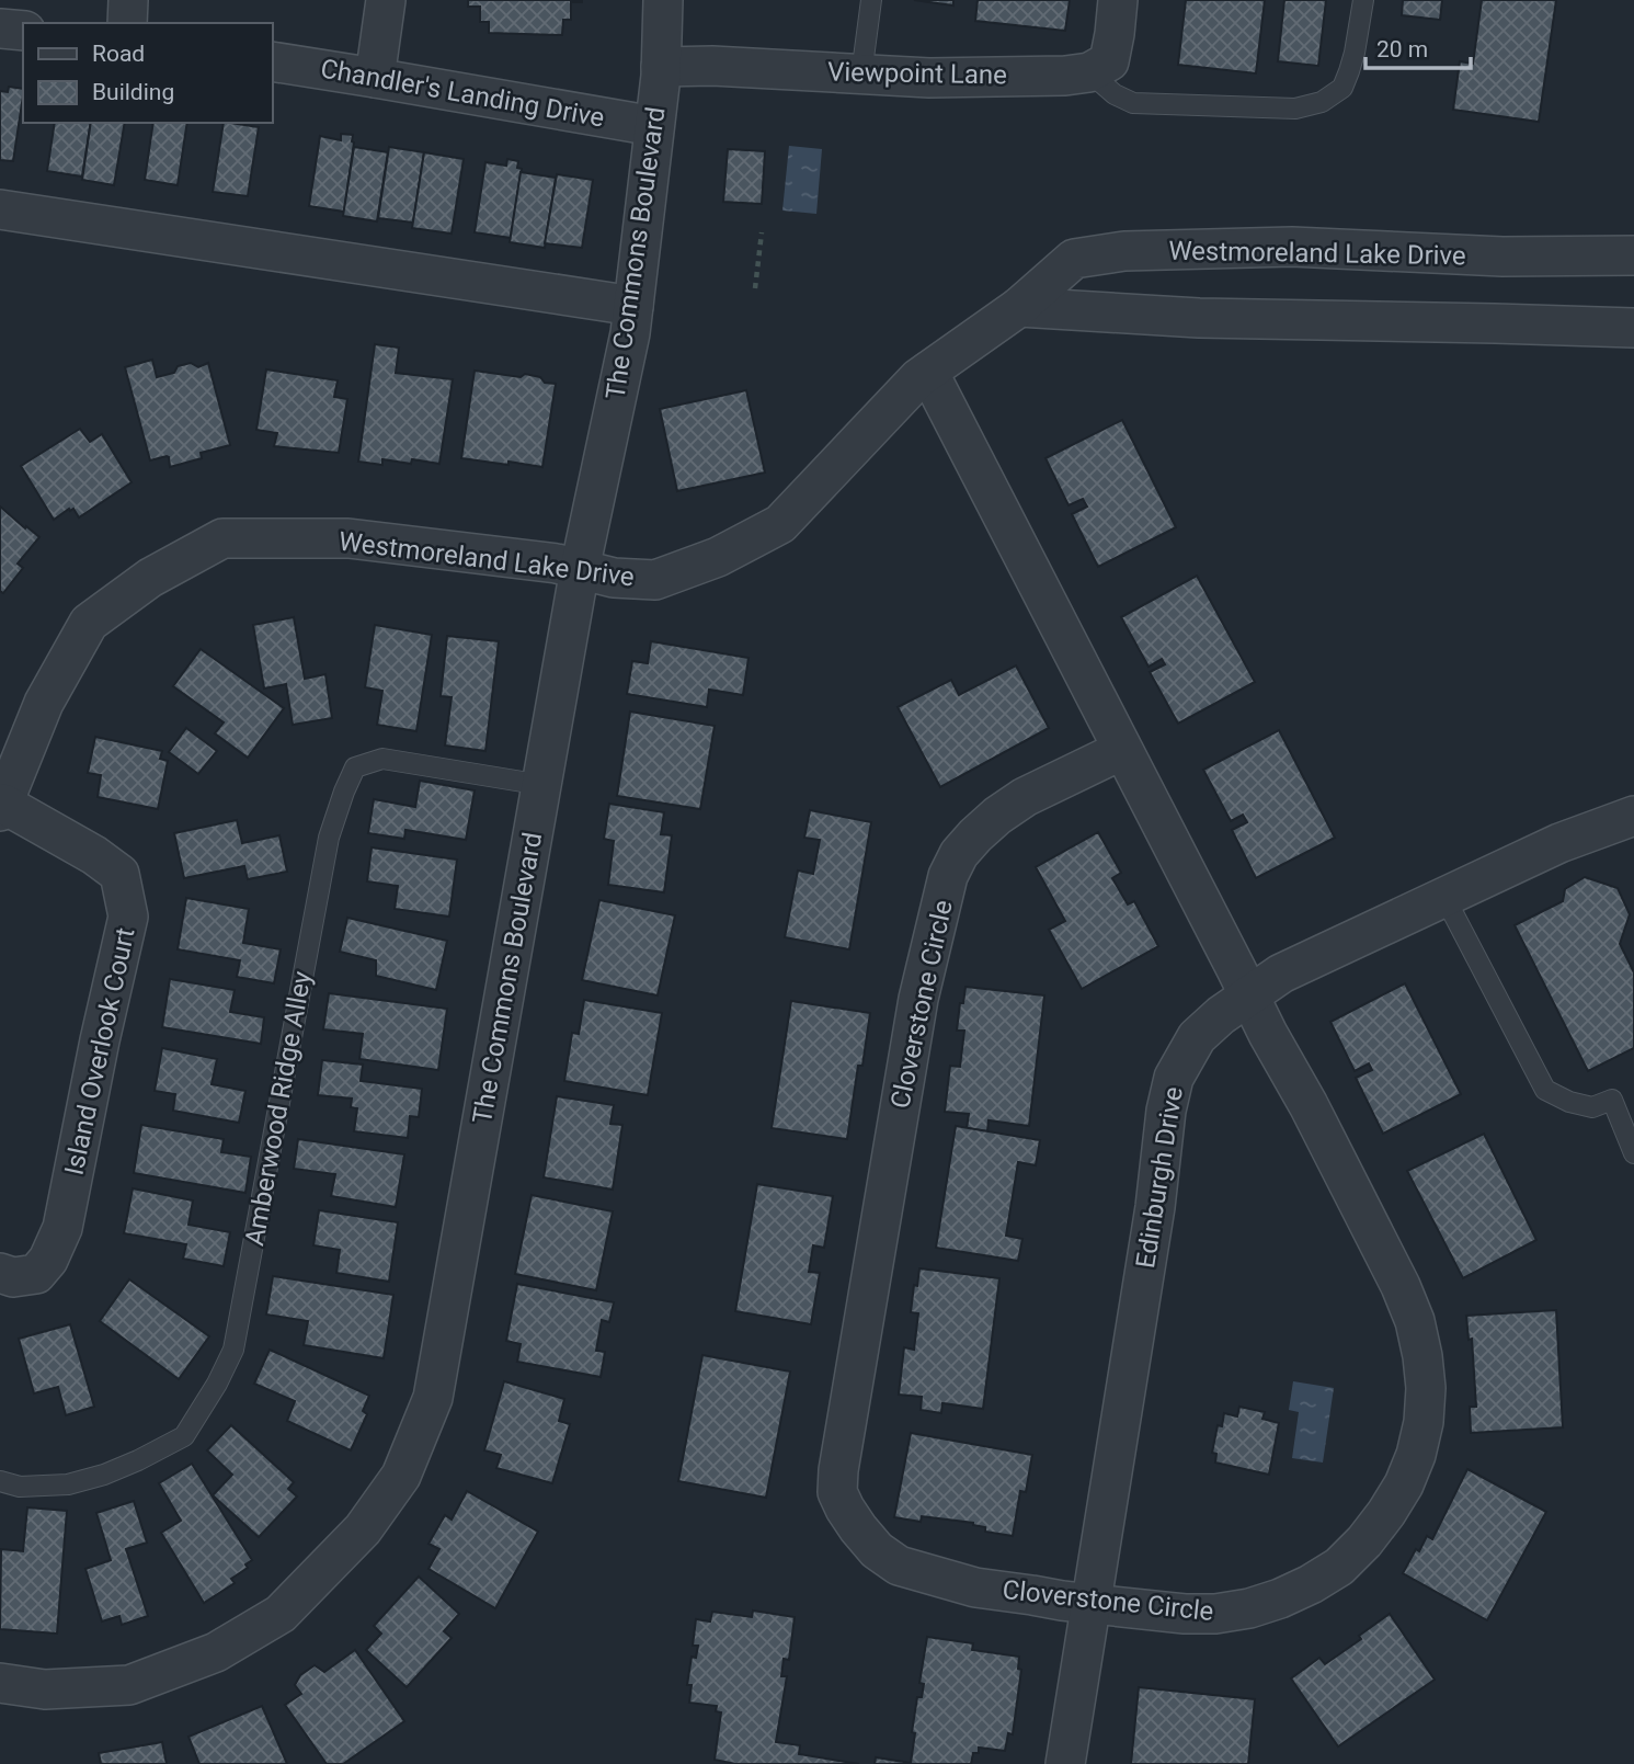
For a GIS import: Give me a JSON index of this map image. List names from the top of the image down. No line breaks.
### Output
{"streets":{"street":["Viewpoint Lane","Chandler's Landing Drive","The Commons Boulevard","Westmoreland Lake Drive","Cloverstone Circle","Island Overlook Court","Edinburgh Drive"],"lane":["Amberwood Ridge Alley"]},"crossings":[["Viewpoint Lane","The Commons Boulevard"],["Chandler's Landing Drive","The Commons Boulevard"],["The Commons Boulevard","Westmoreland Lake Drive"],["The Commons Boulevard","Amberwood Ridge Alley"],["Westmoreland Lake Drive","Cloverstone Circle"],["Westmoreland Lake Drive","Island Overlook Court"],["Cloverstone Circle","Edinburgh Drive"]],"legend":["Road","Building"],"scale_bar":"20 m"}
